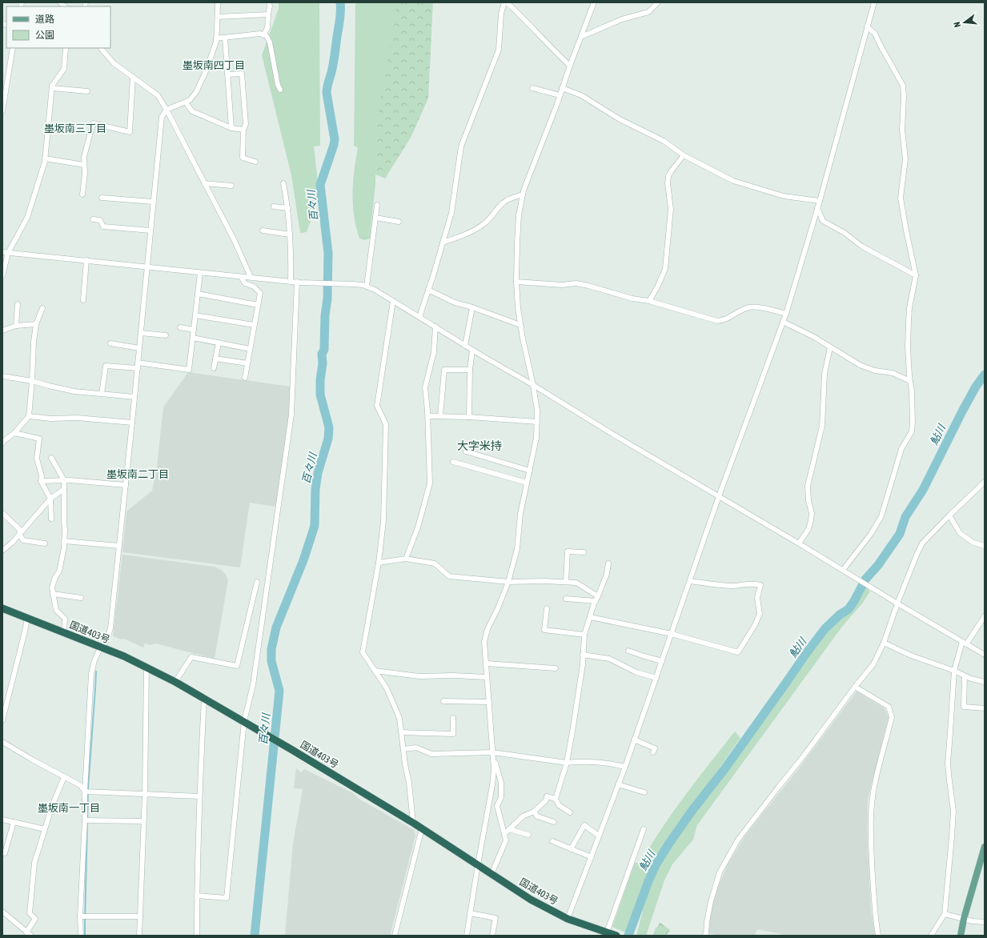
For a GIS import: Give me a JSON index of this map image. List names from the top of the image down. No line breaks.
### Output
{"streets":{"highway":["国道403号"]},"districts":["墨坂南四丁目","墨坂南三丁目","大字米持","墨坂南二丁目","墨坂南一丁目"],"water":["百々川","鮎川"],"legend":["道路","公園"],"north":"left"}
